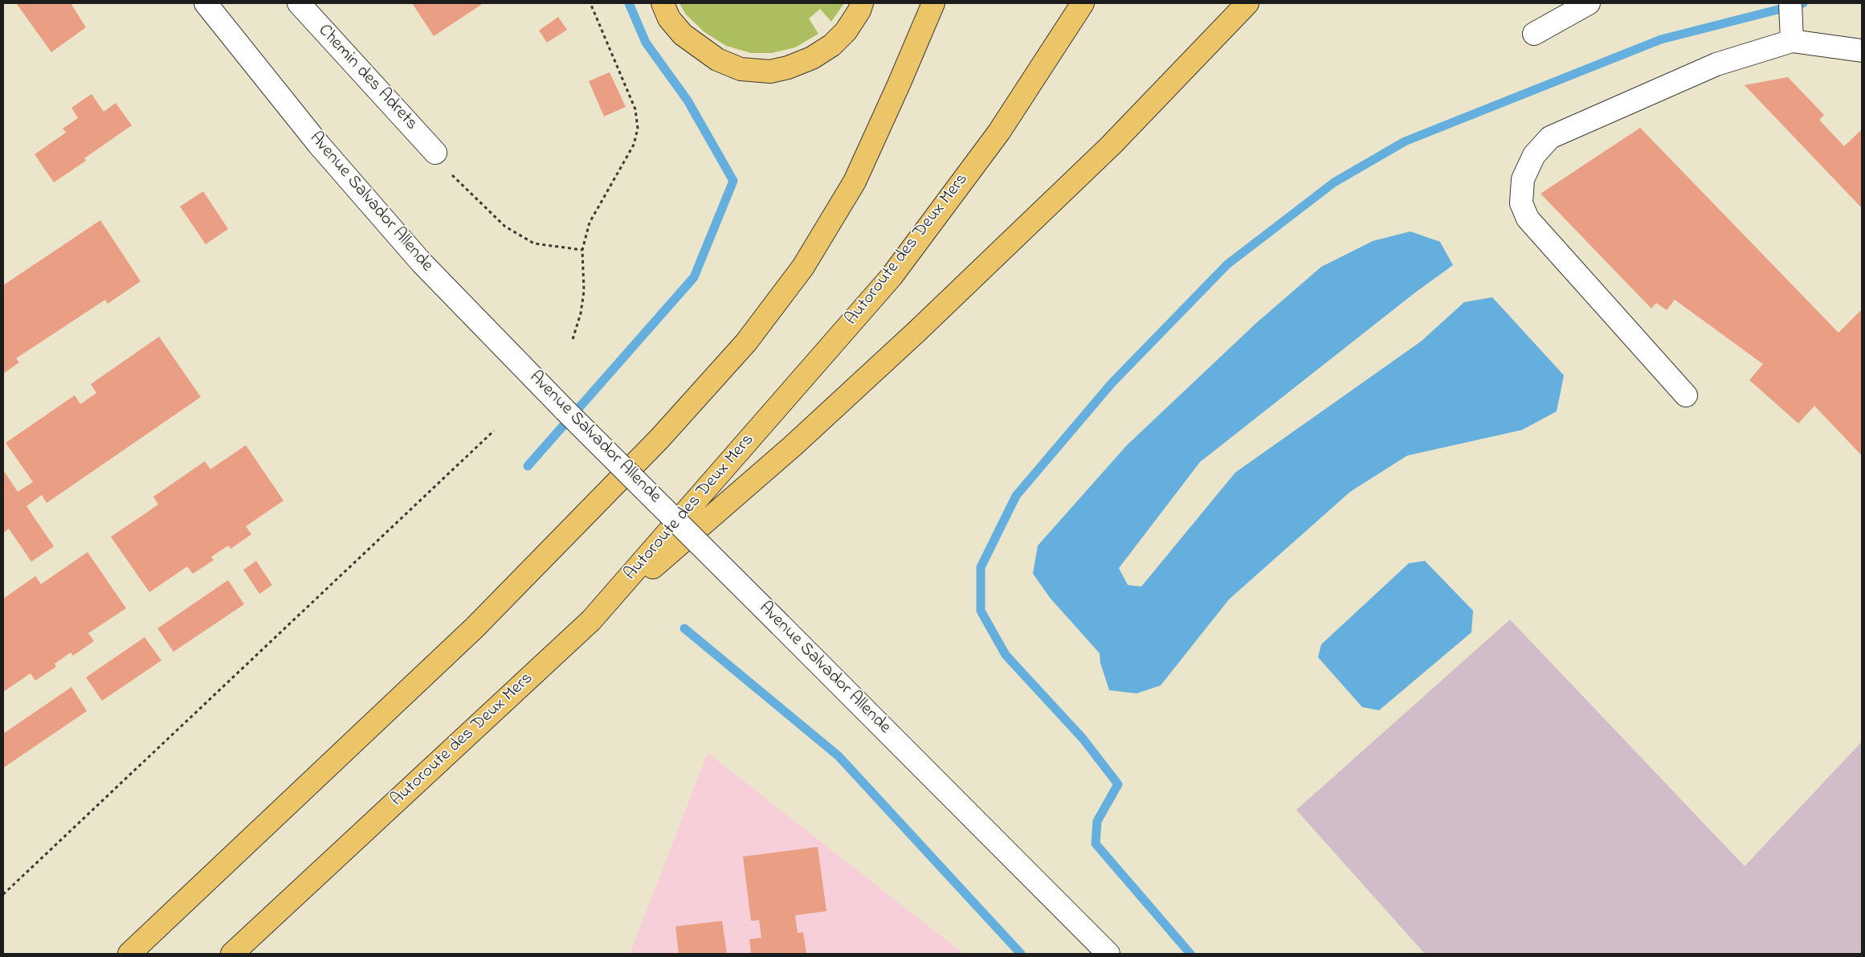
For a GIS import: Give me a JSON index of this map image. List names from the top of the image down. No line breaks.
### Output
{"streets":{"highway":["Autoroute des Deux Mers"],"street":["Chemin des Adrets","Avenue Salvador Allende"]}}
